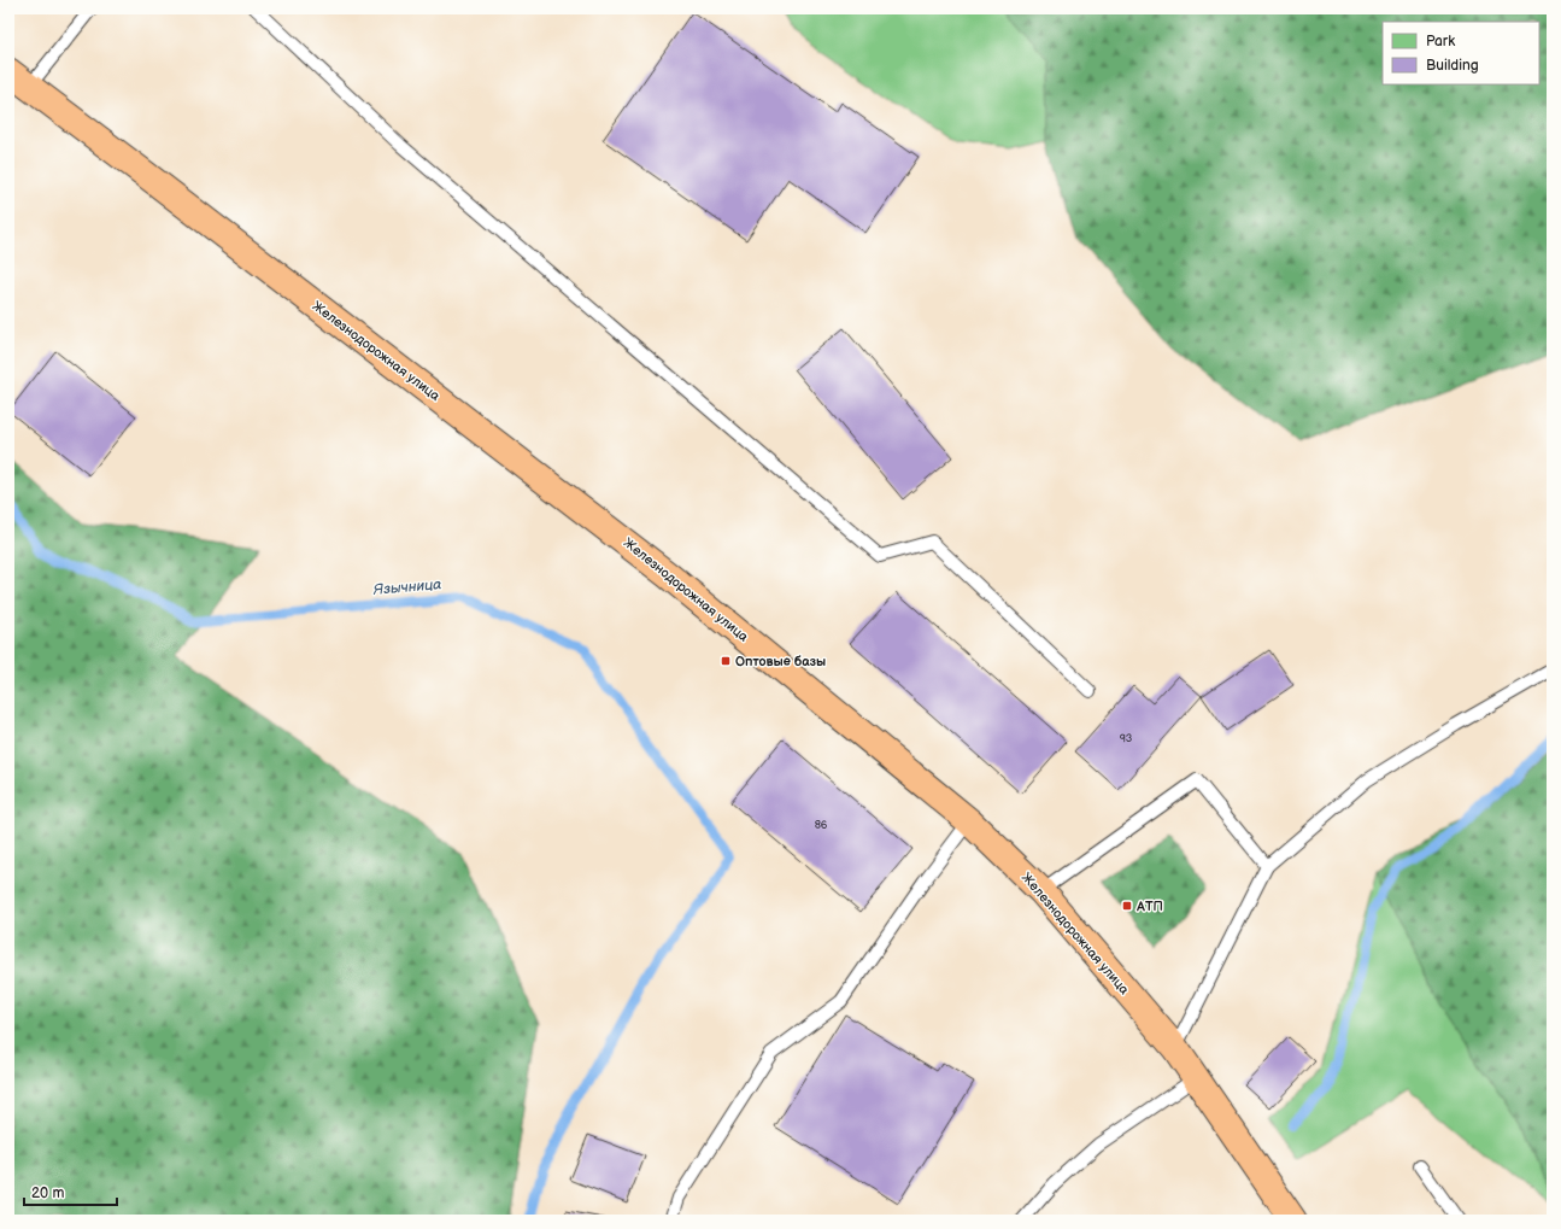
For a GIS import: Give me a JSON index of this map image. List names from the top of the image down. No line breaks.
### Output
{"streets":{"highway":["Железнодорожная улица"]},"water":["Язычница"],"places":{"transit":["Оптовые базы","АТП"]},"house_numbers":["93","86"],"legend":["Park","Building"],"scale_bar":"20 m"}
